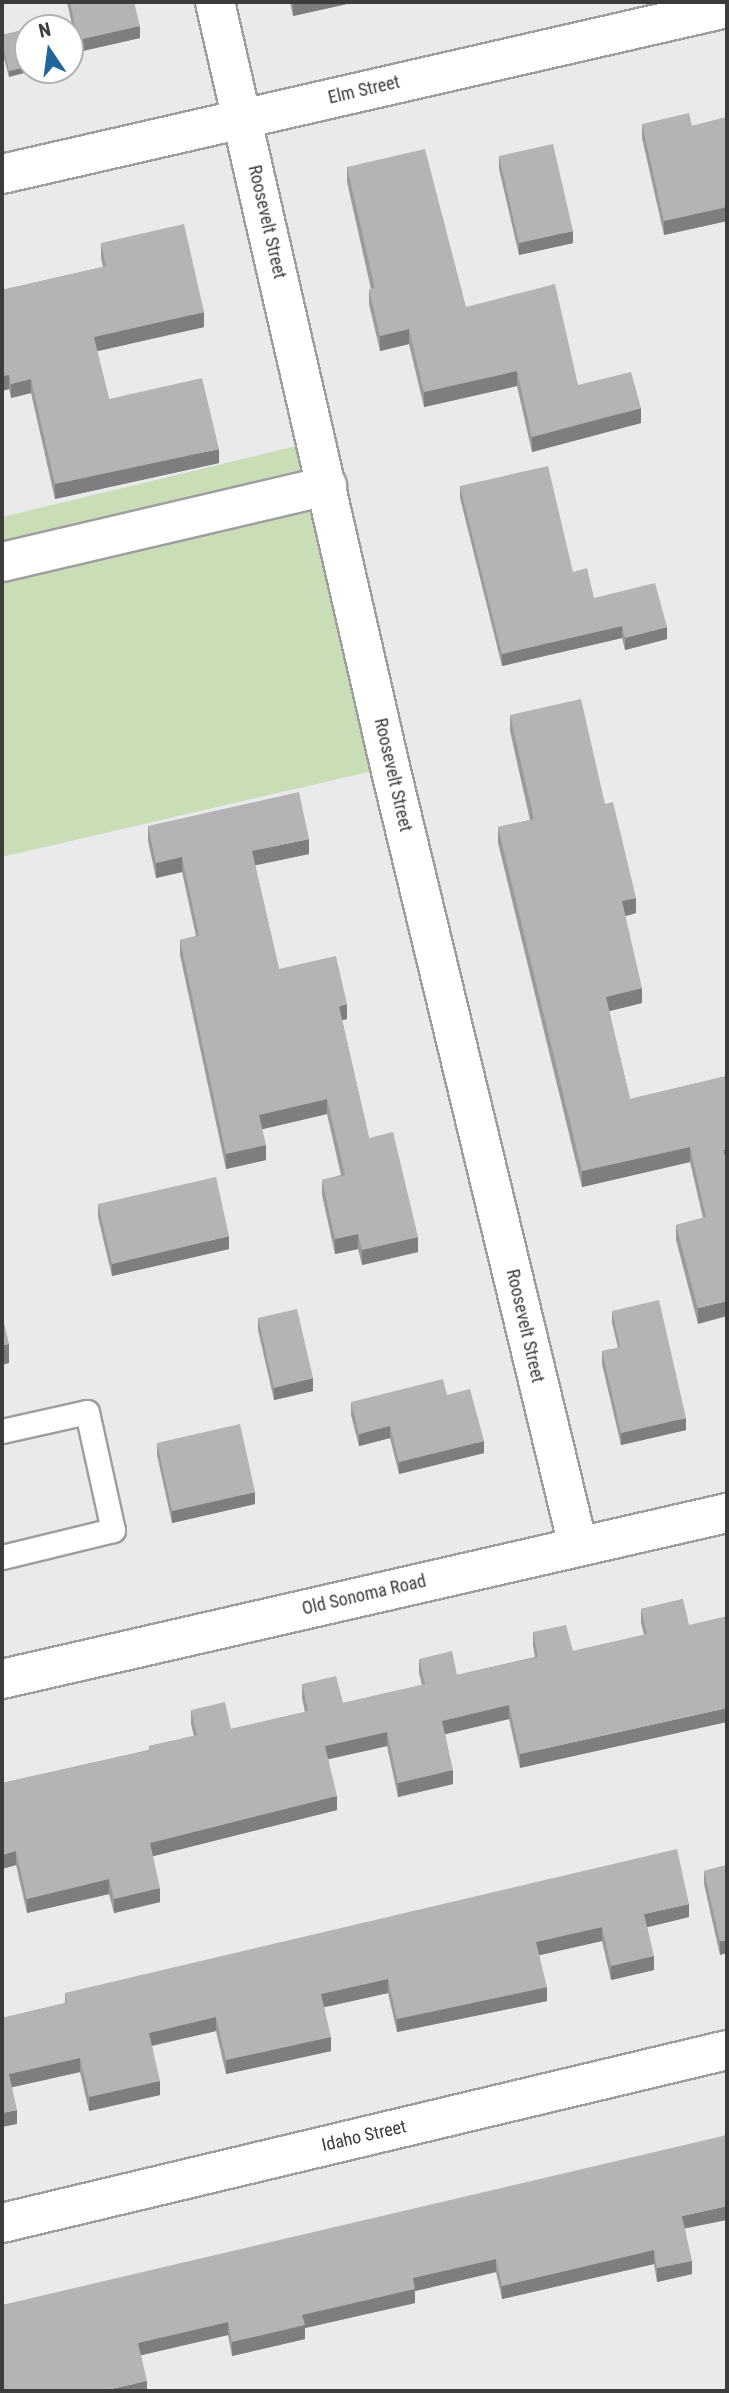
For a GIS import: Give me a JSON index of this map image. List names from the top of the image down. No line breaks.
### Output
{"streets":{"street":["Elm Street","Roosevelt Street","Old Sonoma Road","Idaho Street"]},"crossings":[["Elm Street","Roosevelt Street"],["Roosevelt Street","Old Sonoma Road"]],"north":"top"}
